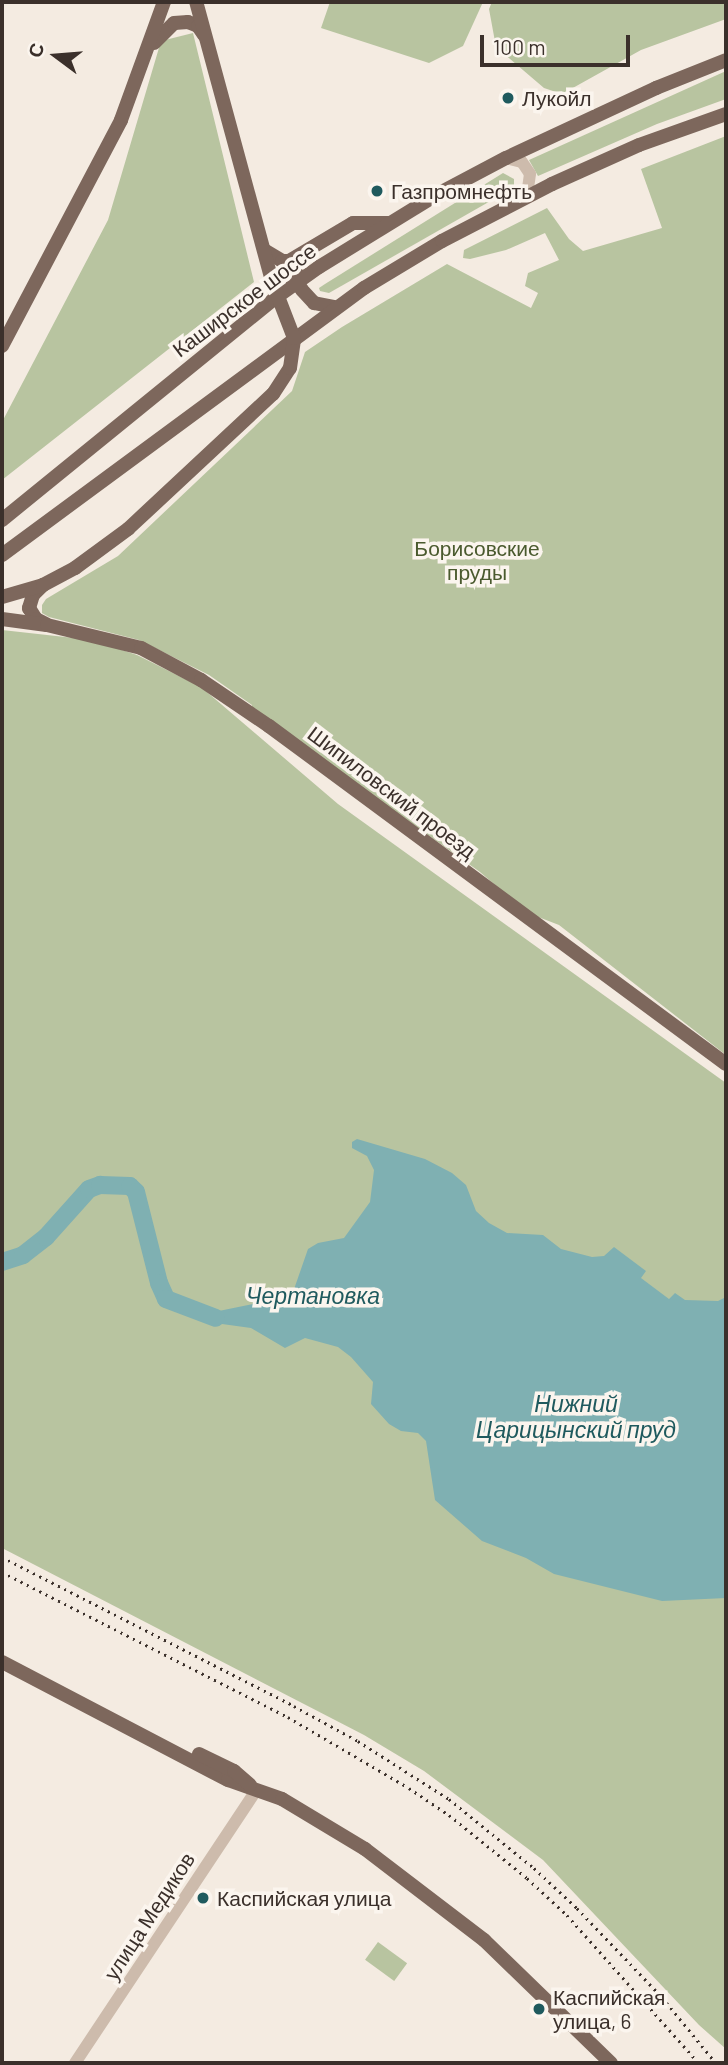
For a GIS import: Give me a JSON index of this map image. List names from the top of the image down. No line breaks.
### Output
{"streets":{"main road":["Каширское шоссе","Шипиловский проезд"],"street":["улица Медиков"]},"water":["Чертановка","Нижний Царицынский пруд"],"parks":["Борисовские пруды"],"places":["Лукойл","Газпромнефть","Каспийская улица","Каспийская улица, 6"],"scale_bar":"100 m","north":"left"}
